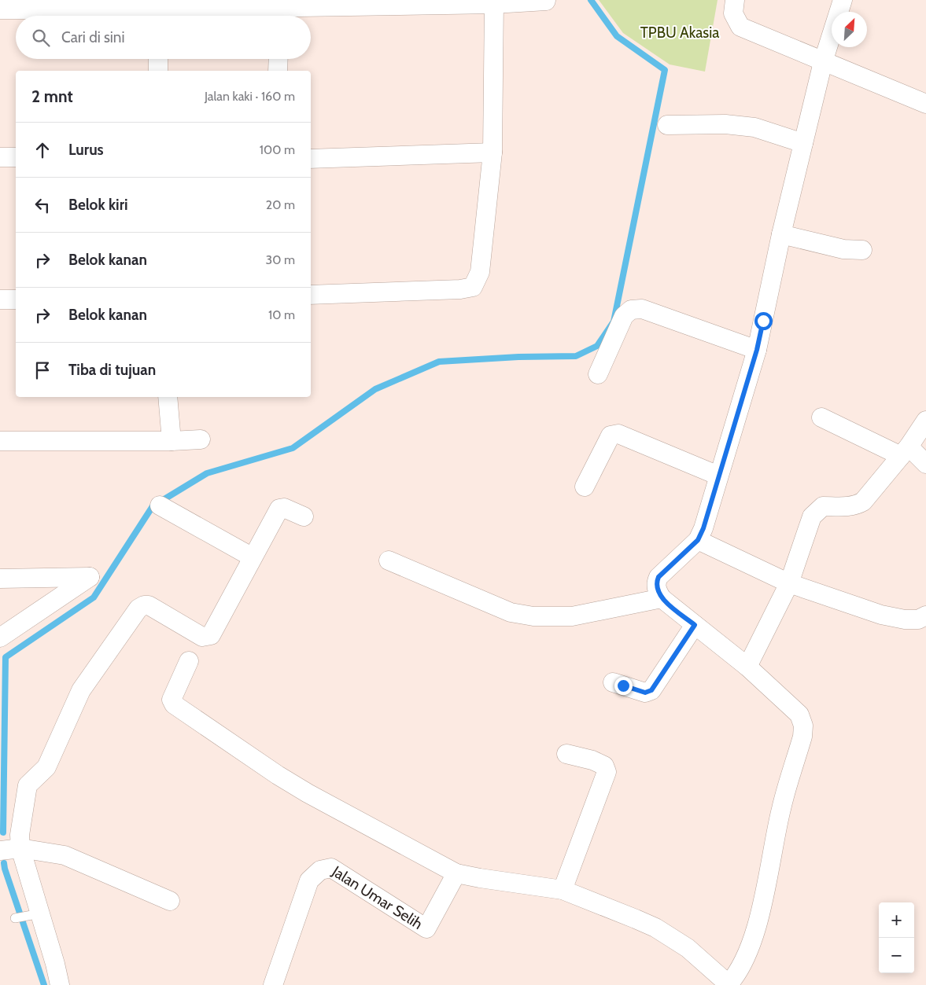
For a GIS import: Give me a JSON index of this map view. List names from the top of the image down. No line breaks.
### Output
{"streets":{"street":["Jalan Umar Selih"]},"parks":["TPBU Akasia"],"north":"top right","page":{"search":"Cari di sini","heading":["2 mnt","Jalan kaki · 160 m"],"list":[["Lurus","100 m"],["Belok kiri","20 m"],["Belok kanan","30 m"],["Belok kanan","10 m"],"Tiba di tujuan"],"map_buttons":["+","−"]}}
